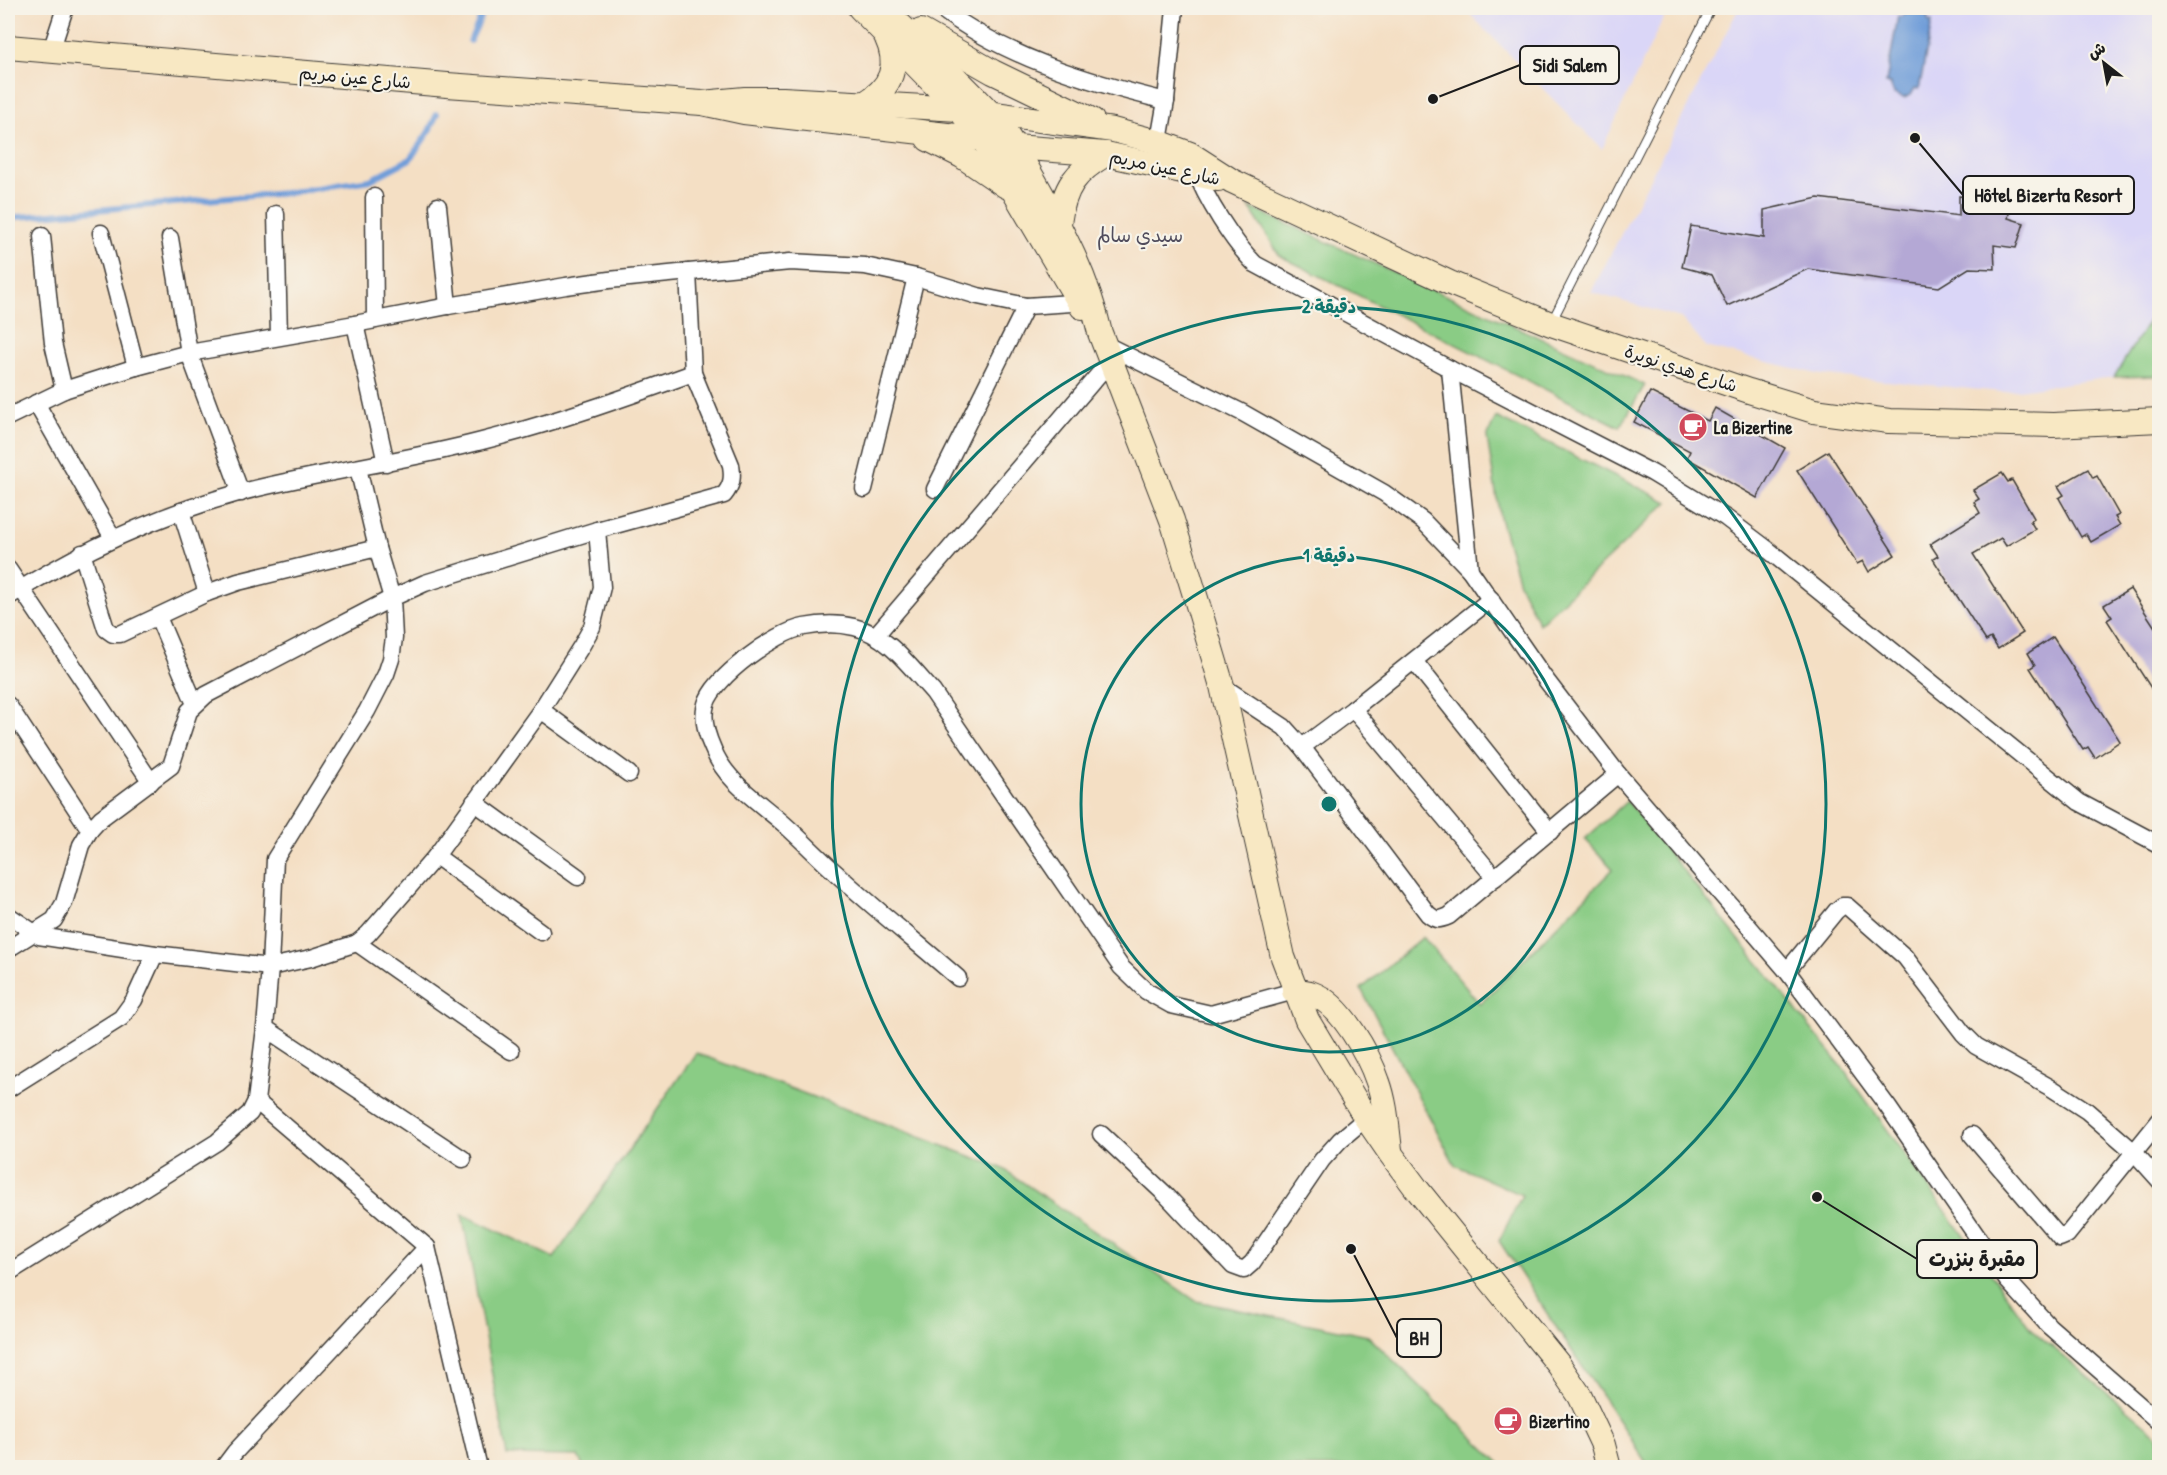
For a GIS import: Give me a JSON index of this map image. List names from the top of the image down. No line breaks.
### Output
{"streets":{"street":["شارع عين مريم","شارع هدي نويرة"]},"crossings":[["شارع عين مريم","شارع هدي نويرة"]],"districts":["سيدي سالم"],"places":{"other":["Sidi Salem","Hôtel Bizerta Resort","مقبرة بنزرت","BH"],"cafe":["La Bizertine","Bizertino"]},"north":"top left","rings":["2 دقيقة","1 دقيقة"]}
